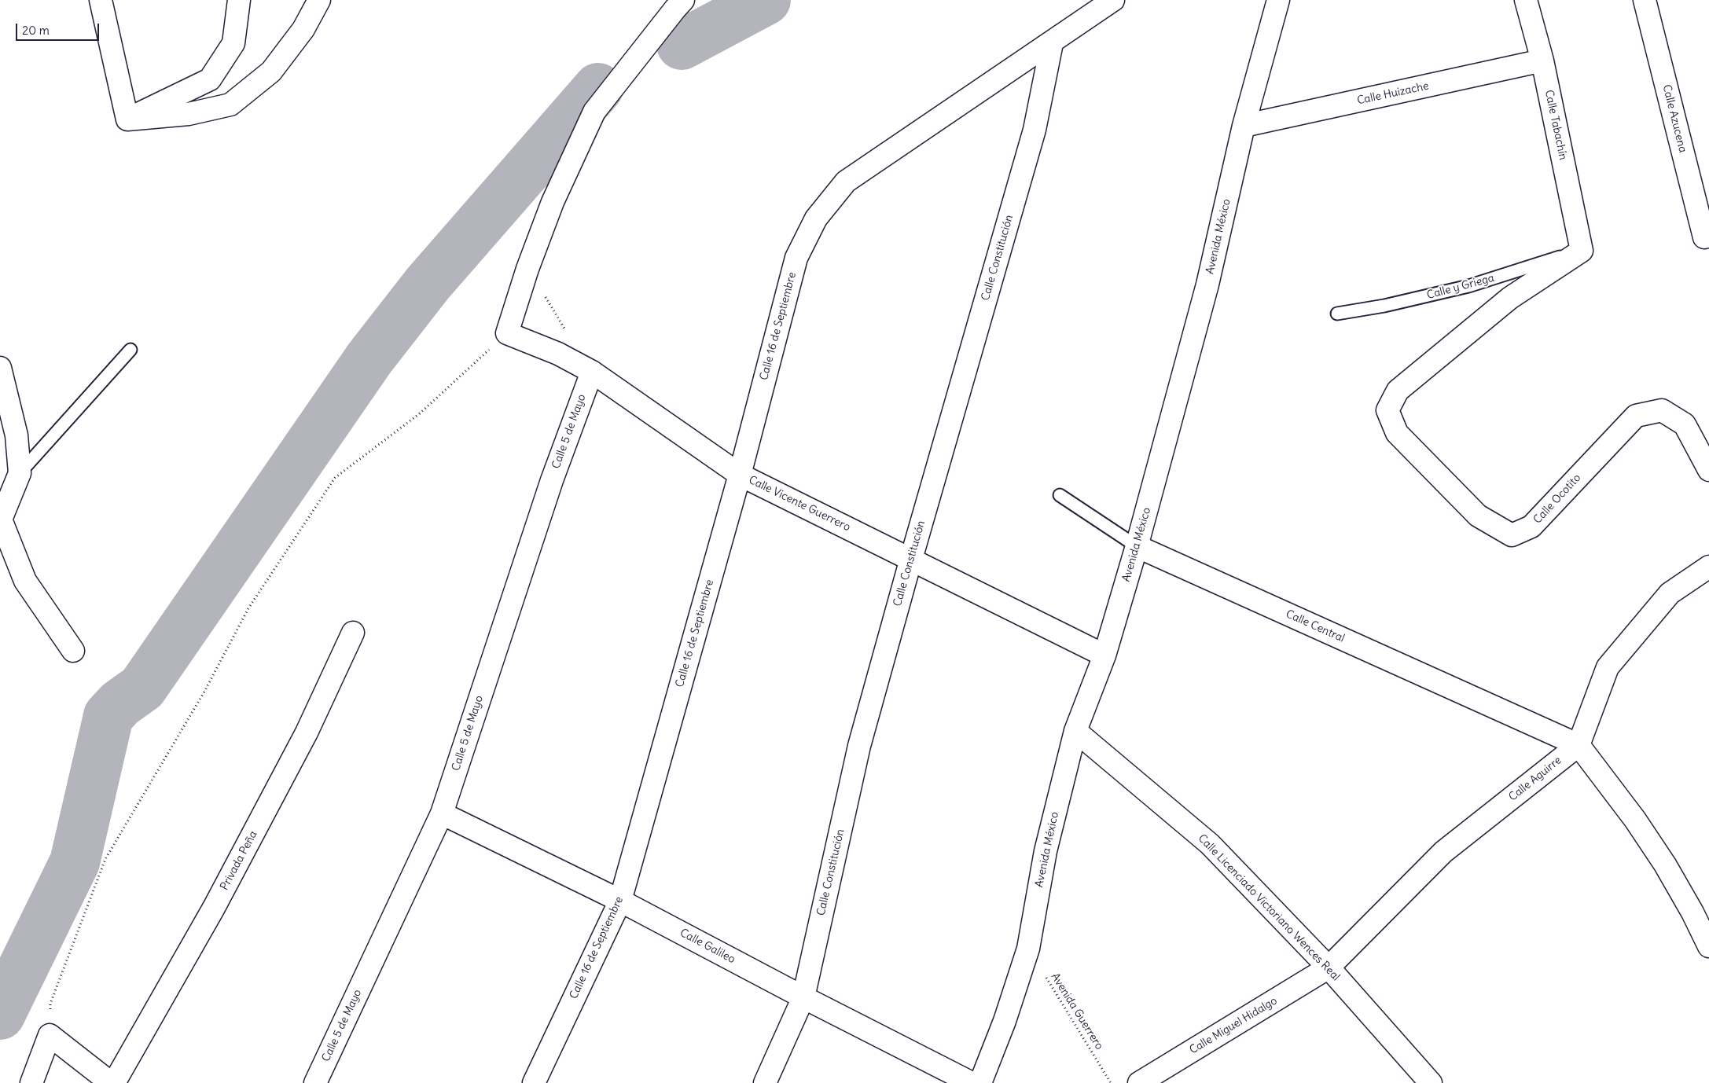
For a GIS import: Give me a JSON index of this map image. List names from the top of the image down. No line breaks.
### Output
{"streets":{"street":["Calle Huizache","Calle Azucena","Calle Tabachín","Avenida México","Calle Constitución","Calle 16 de Septiembre","Calle 5 de Mayo","Calle Ocotito","Calle Vicente Guerrero","Calle Central","Calle Aguirre","Privada Peña","Calle Licenciado Victoriano Wences Real","Calle Galileo","Calle Miguel Hidalgo"],"lane":["Calle y Griega"],"path":["Avenida Guerrero"]},"crossings":[["Calle Huizache","Calle Tabachín"],["Calle Huizache","Avenida México"],["Calle Tabachín","Calle y Griega"],["Calle Tabachín","Calle Ocotito"],["Avenida México","Calle Vicente Guerrero"],["Avenida México","Calle Central"],["Avenida México","Calle Licenciado Victoriano Wences Real"],["Avenida México","Avenida Guerrero"],["Calle Constitución","Calle 16 de Septiembre"],["Calle Constitución","Calle Vicente Guerrero"],["Calle Constitución","Calle Galileo"],["Calle y Griega","Calle Ocotito"],["Calle 16 de Septiembre","Calle Vicente Guerrero"],["Calle 16 de Septiembre","Calle Galileo"],["Calle 5 de Mayo","Calle Vicente Guerrero"],["Calle 5 de Mayo","Calle Galileo"],["Calle Central","Calle Aguirre"],["Calle Aguirre","Calle Licenciado Victoriano Wences Real"],["Calle Aguirre","Calle Miguel Hidalgo"],["Calle Licenciado Victoriano Wences Real","Calle Miguel Hidalgo"]],"scale_bar":"20 m"}
